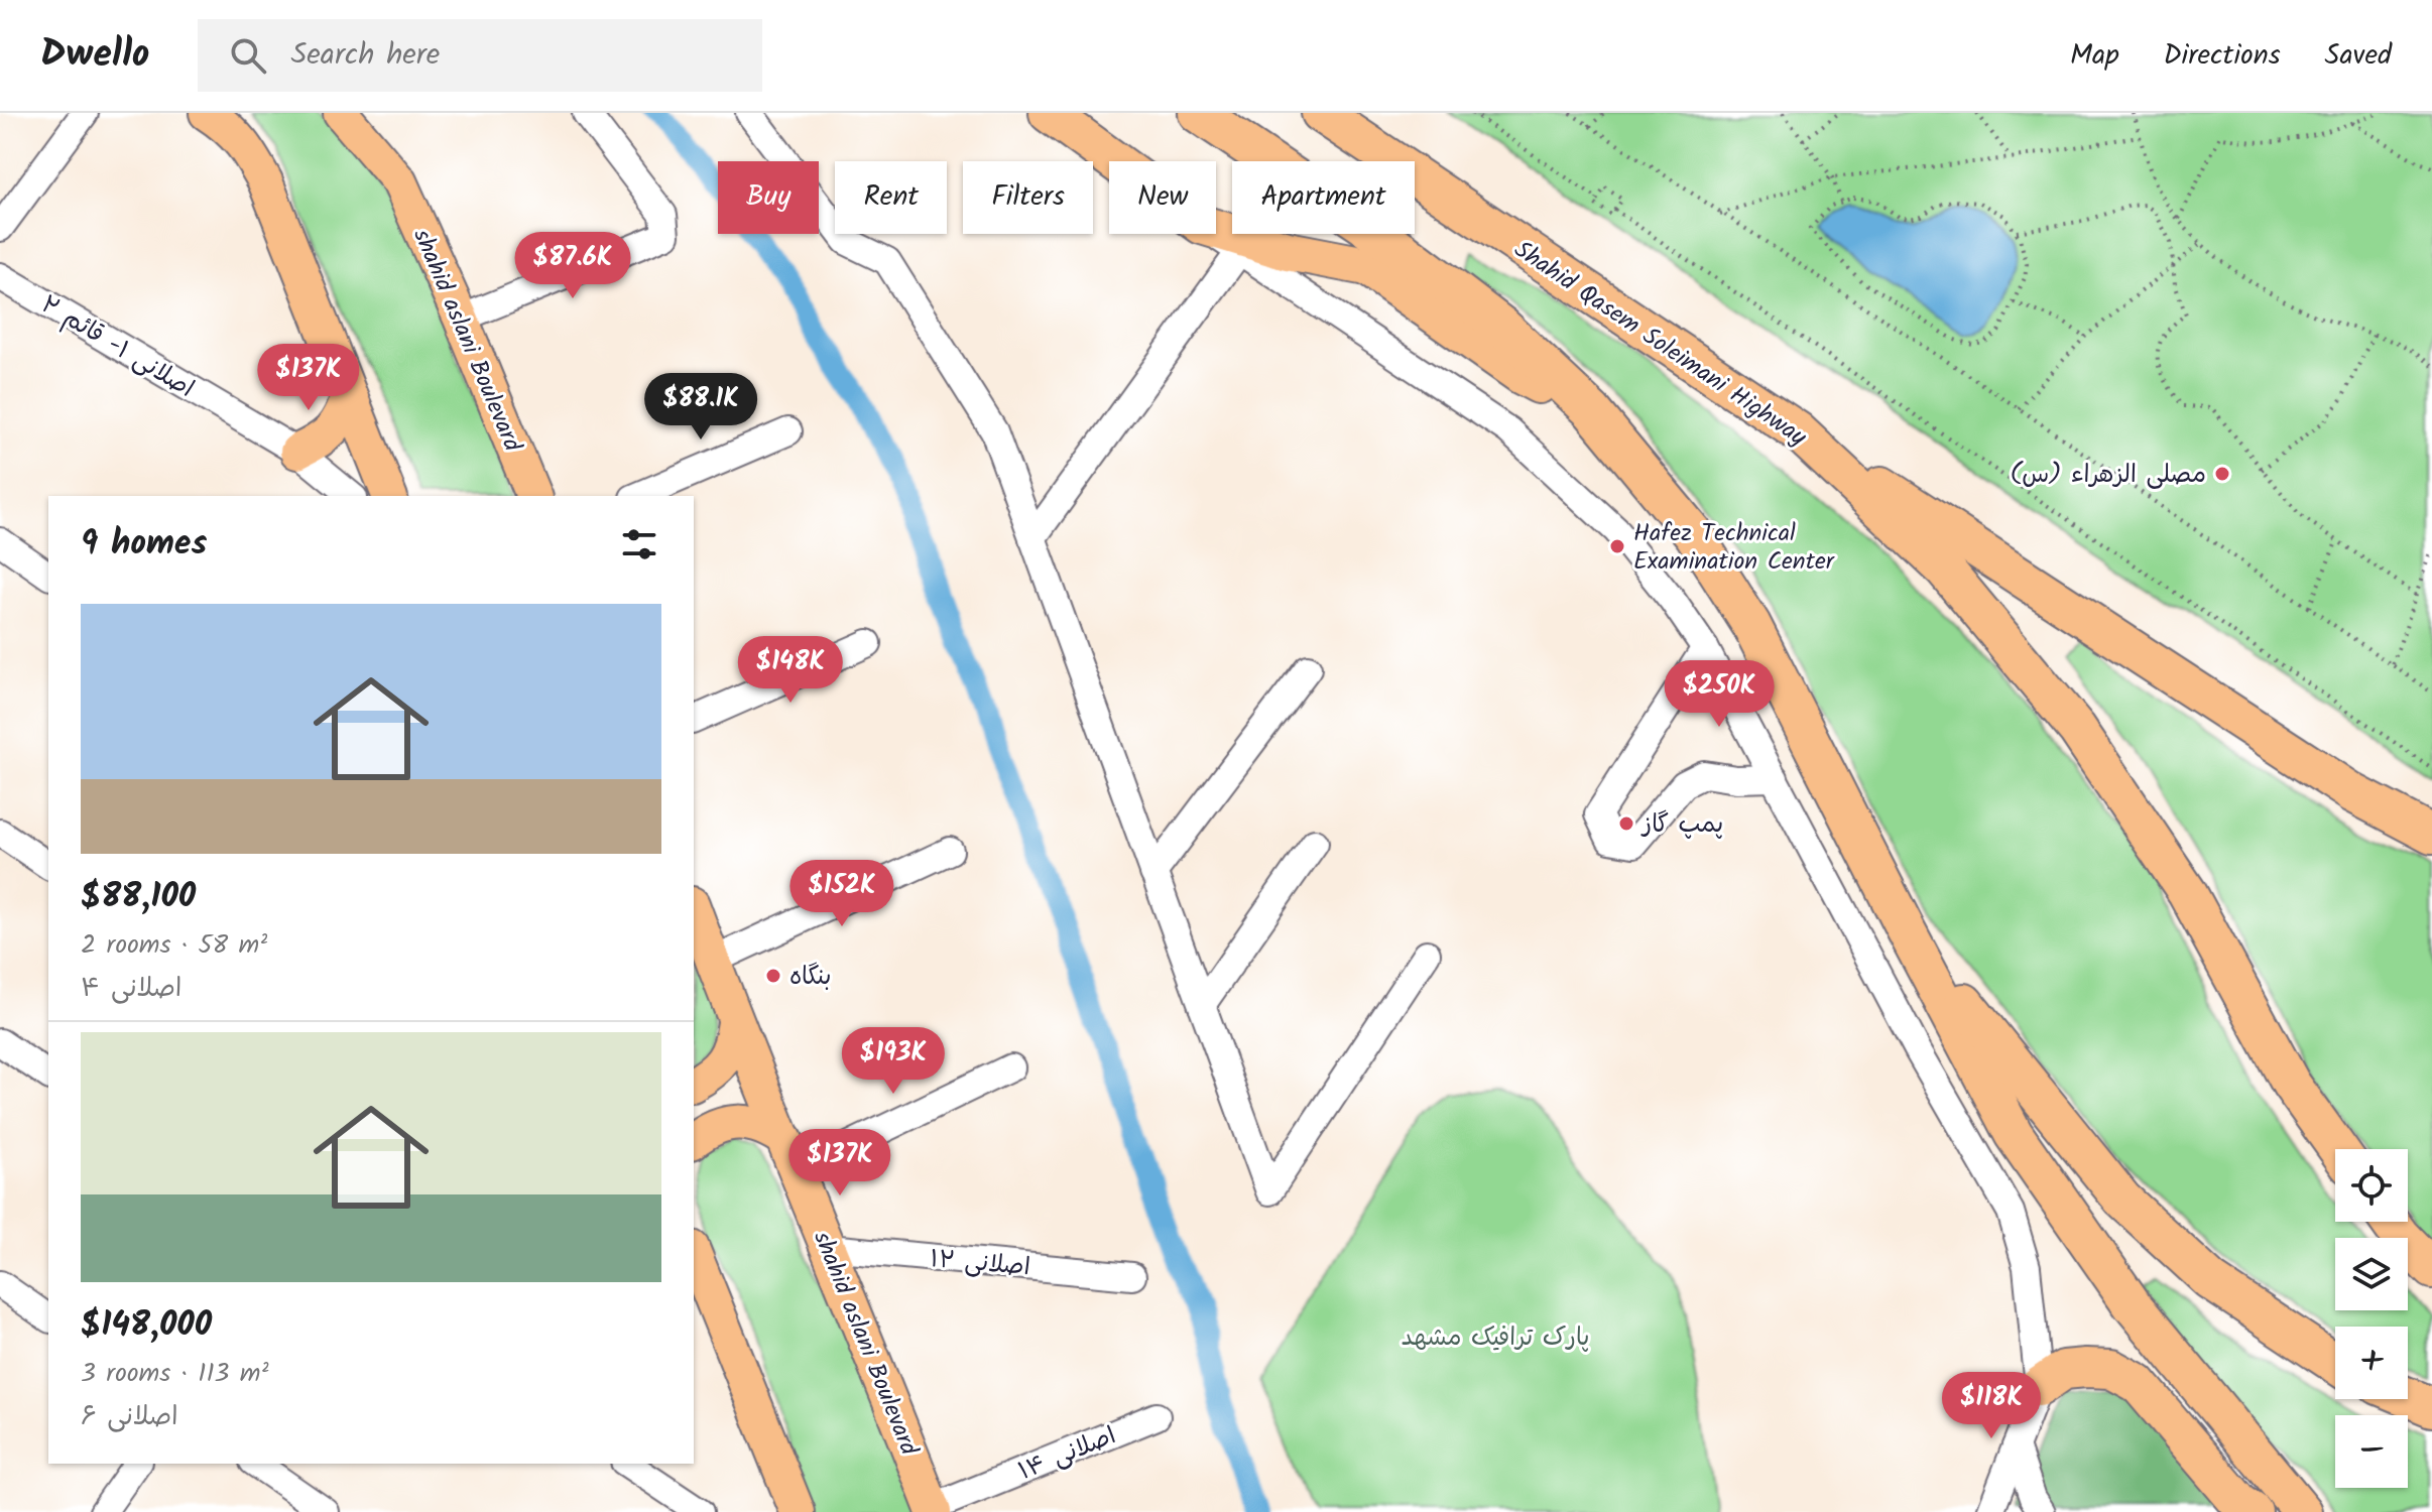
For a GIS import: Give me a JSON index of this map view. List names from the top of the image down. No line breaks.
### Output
{"streets":{"highway":["Shahid Qasem Soleimani Highway"],"main road":["shahid aslani Boulevard"],"street":["اصلانی ۱- قائم ۲","اصلانی ۱۲","اصلانی ۱۴"]},"crossings":[["shahid aslani Boulevard","اصلانی ۱۲"],["shahid aslani Boulevard","اصلانی ۱۴"]],"parks":["پارک ترافیک مشهد"],"places":["مصلی الزهراء (س)","Hafez Technical Examination Center","پمپ گاز","بنگاه"],"page":{"header":"Dwello","search":"Search here","nav":["Map","Directions","Saved"],"chip":["Buy","Rent","Filters","New","Apartment"],"price":["$87.6K","$137K","$88.1K","$148K","$250K","$152K","$193K","$137K","$118K"],"heading":"9 homes","list":[{"name":"$88,100","note":"2 rooms · 58 m² · اصلانی ۴"},{"name":"$148,000","note":"3 rooms · 113 m² · اصلانی ۶"}],"map_buttons":["+","−"]}}
